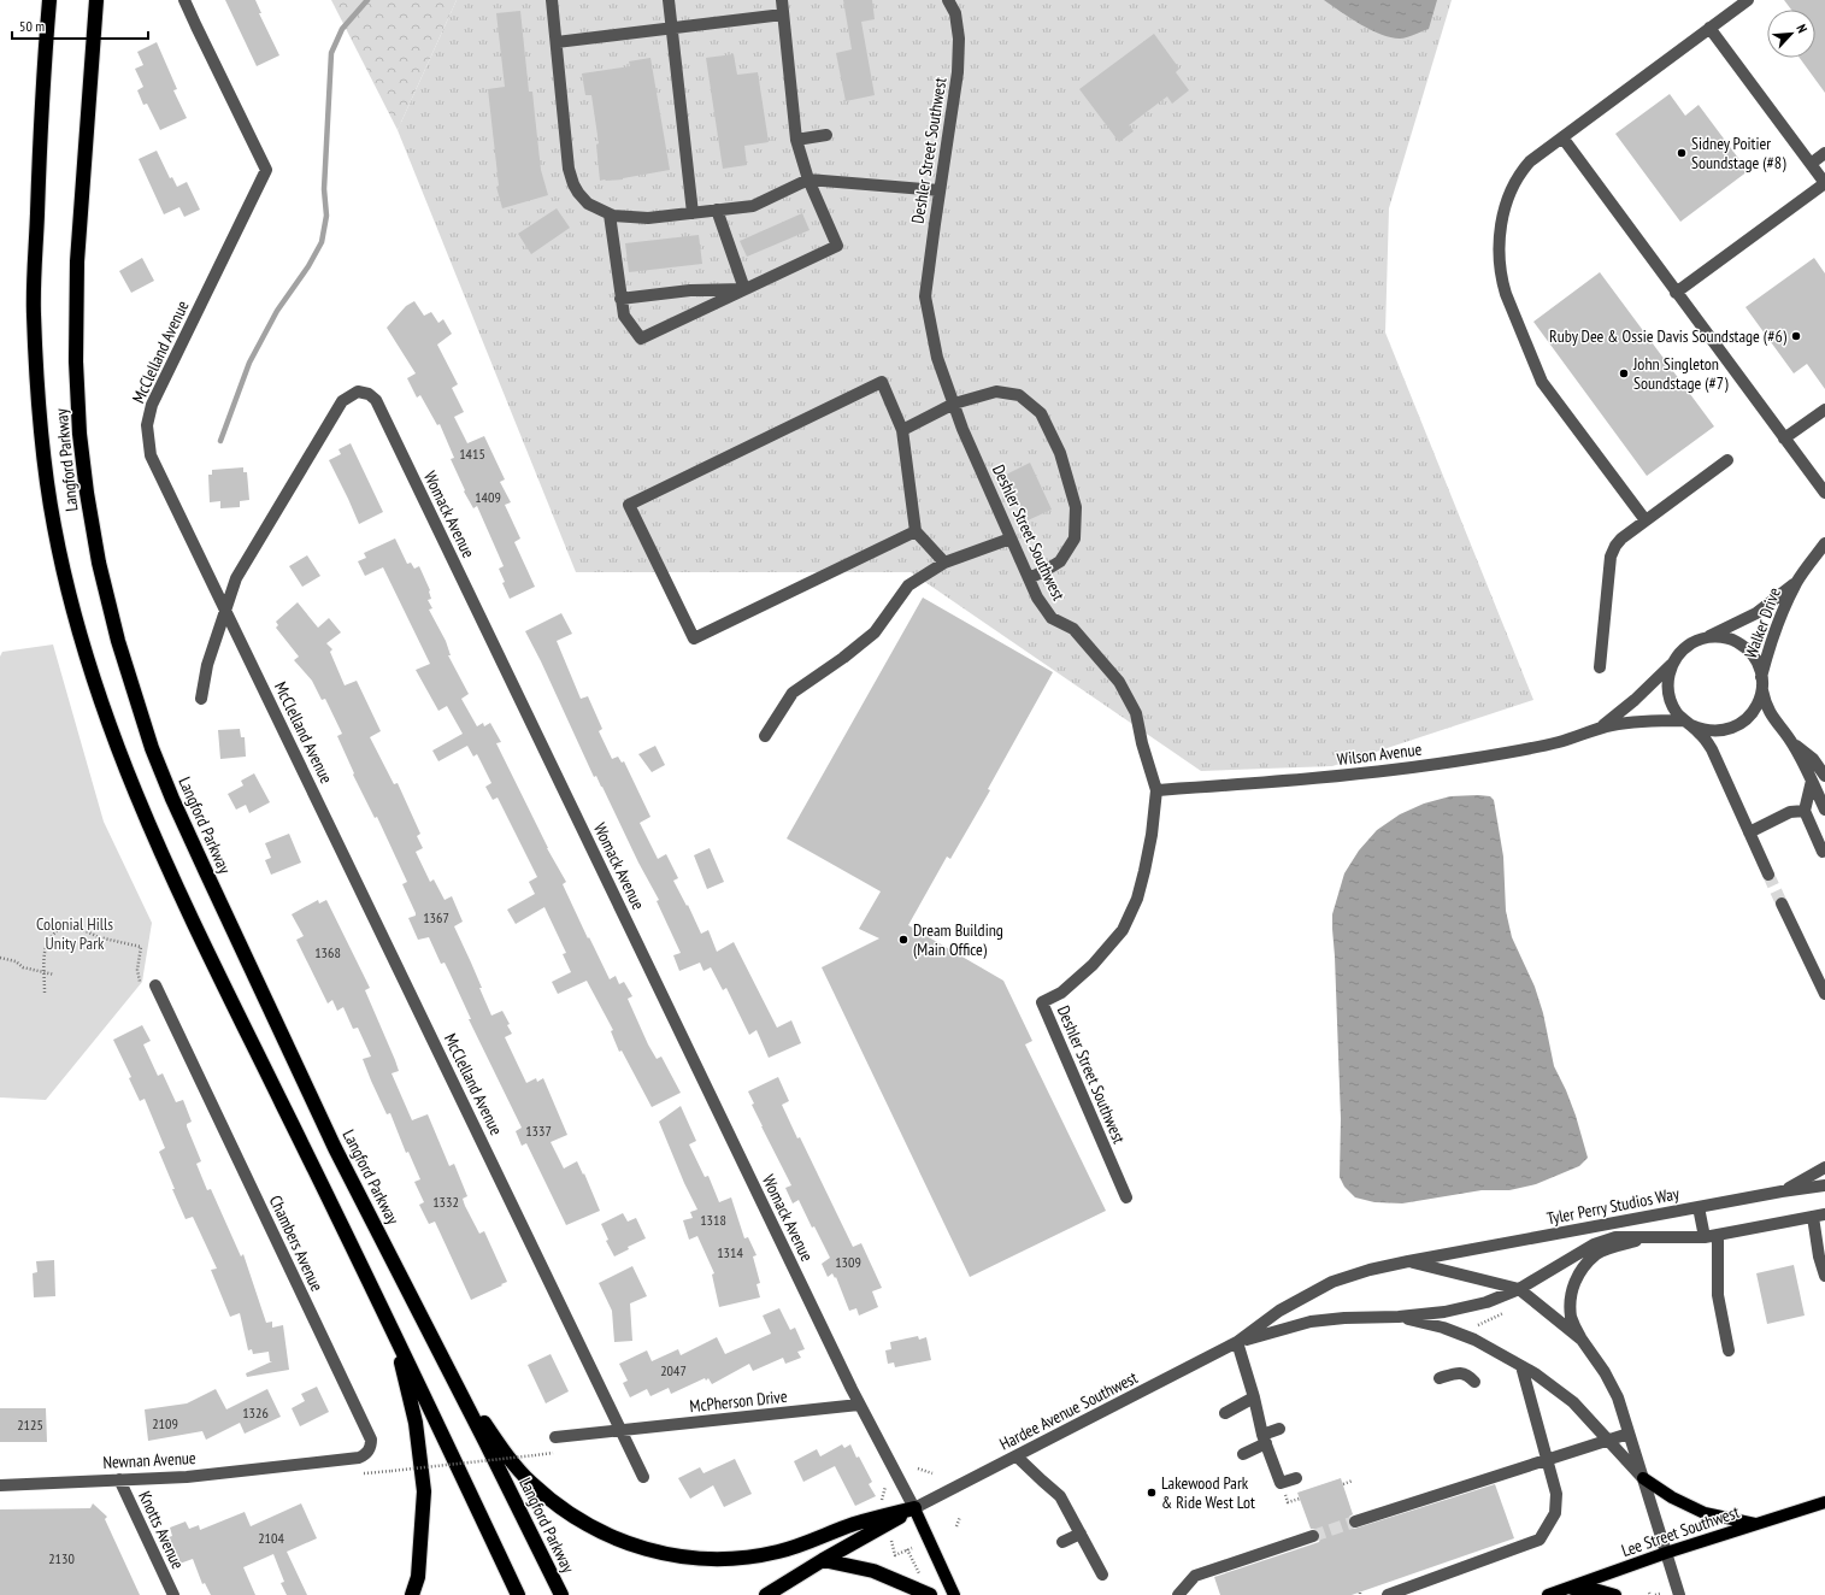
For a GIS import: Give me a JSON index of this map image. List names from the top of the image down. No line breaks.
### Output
{"streets":{"highway":["Langford Parkway"],"main road":["Womack Avenue","Lee Street Southwest"],"street":["Deshler Street Southwest","McClelland Avenue","Walker Drive","Wilson Avenue","Tyler Perry Studios Way","Chambers Avenue","McPherson Drive","Hardee Avenue Southwest","Newnan Avenue","Knotts Avenue"]},"crossings":[["Deshler Street Southwest","Wilson Avenue"],["McClelland Avenue","Womack Avenue"],["McClelland Avenue","McPherson Drive"],["Womack Avenue","McPherson Drive"],["Womack Avenue","Hardee Avenue Southwest"],["Tyler Perry Studios Way","Hardee Avenue Southwest"],["Chambers Avenue","Newnan Avenue"],["Newnan Avenue","Knotts Avenue"]],"parks":["Colonial Hills Unity Park"],"places":["Sidney Poitier Soundstage (#8)","Ruby Dee & Ossie Davis Soundstage (#6)","John Singleton Soundstage (#7)","Dream Building (Main Office)","Lakewood Park & Ride West Lot"],"house_numbers":["1415","1409","1367","1368","1337","1332","1318","1314","1309","2047","1326","2109","2125","2104","2130"],"scale_bar":"50 m","north":"top right"}
